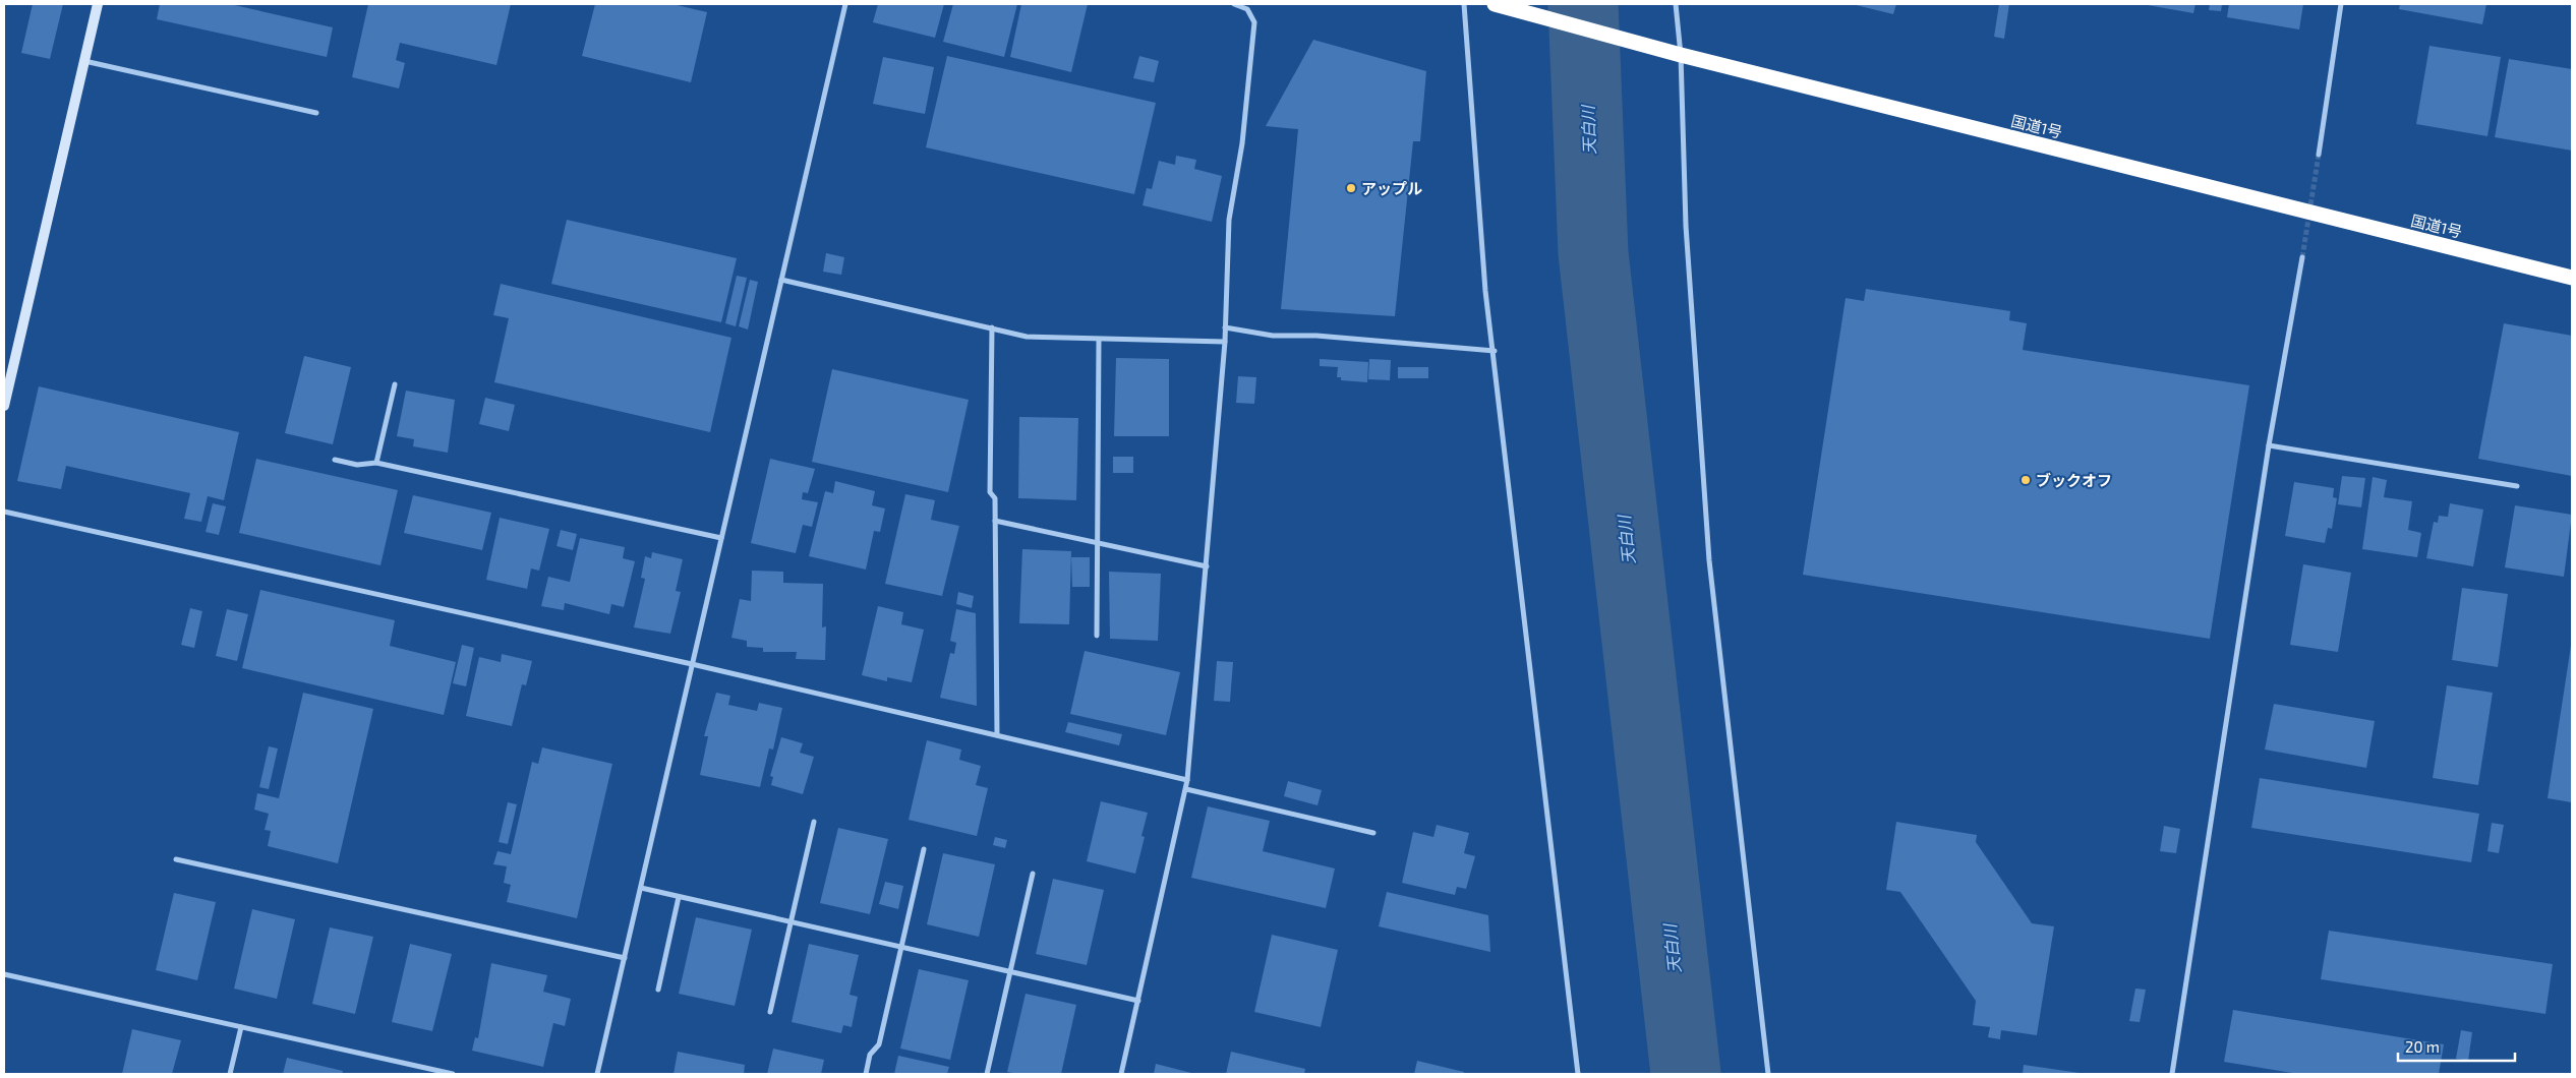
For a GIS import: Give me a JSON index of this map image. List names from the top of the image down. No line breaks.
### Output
{"streets":{"highway":["国道1号"]},"water":["天白川"],"places":["アップル","ブックオフ"],"scale_bar":"20 m"}
